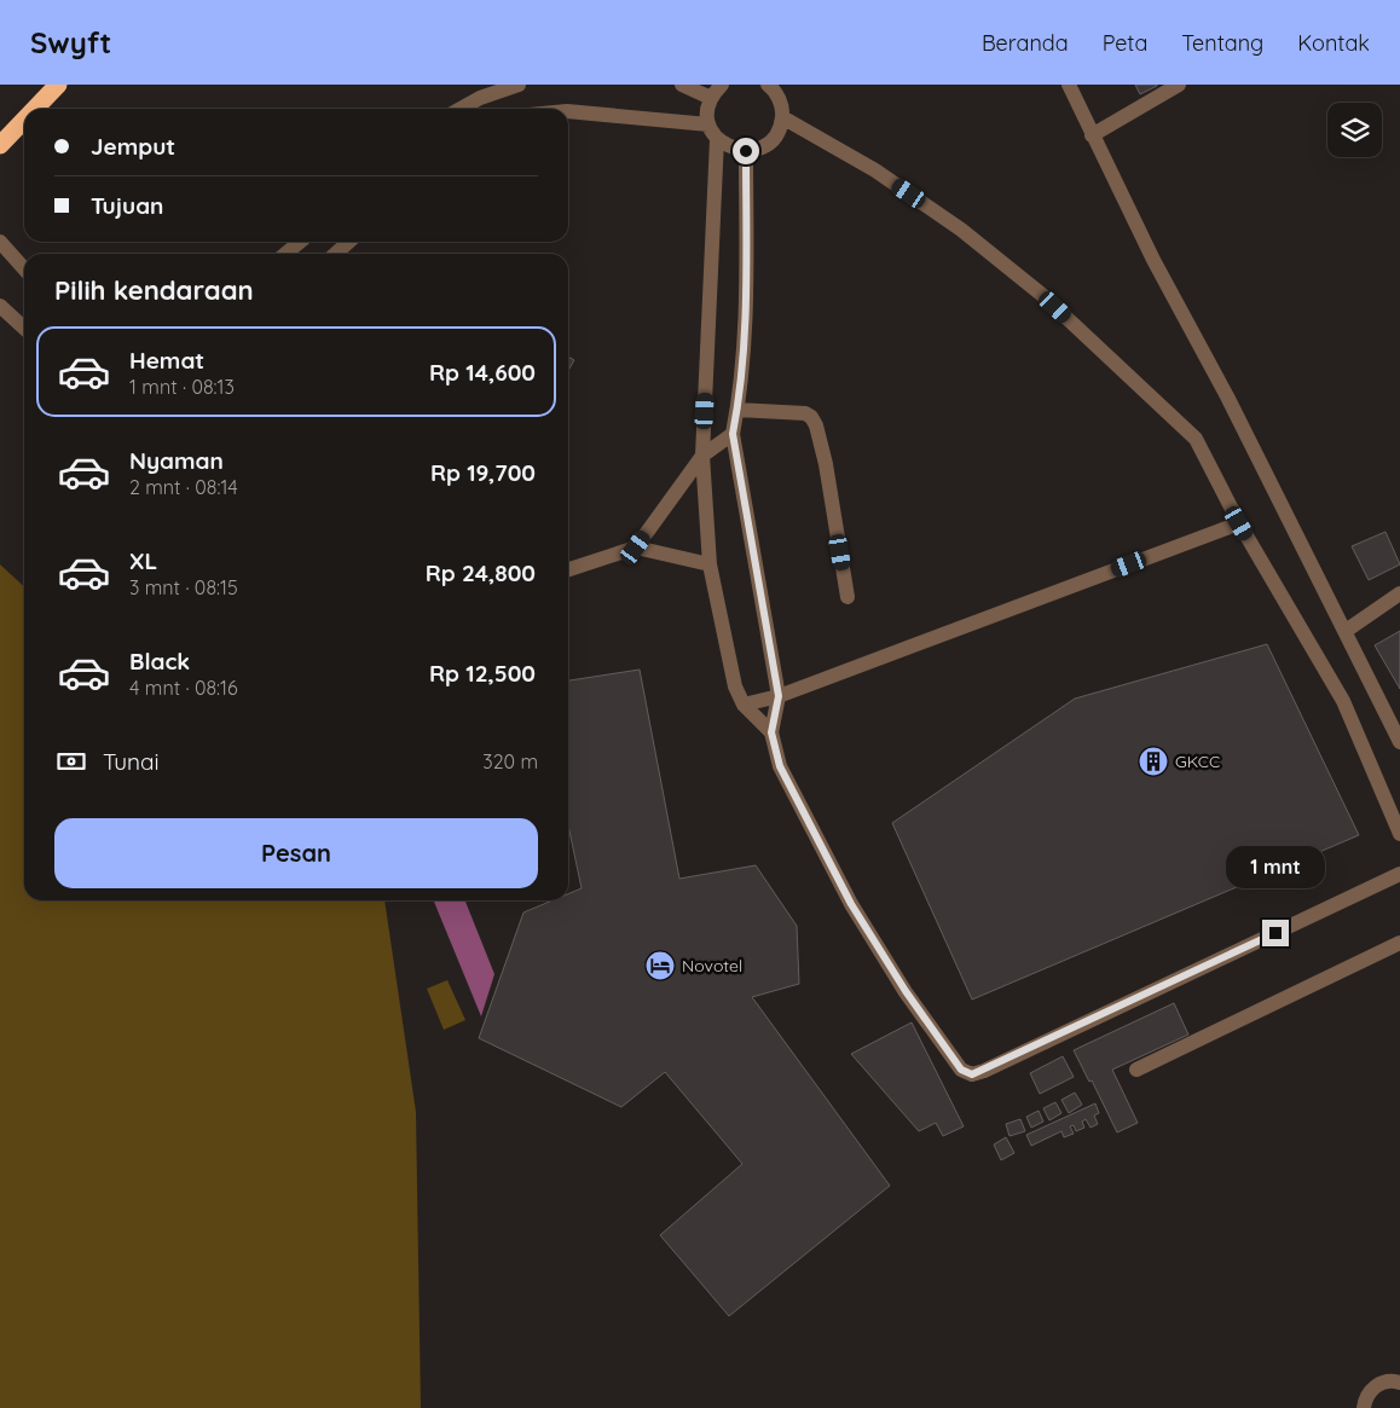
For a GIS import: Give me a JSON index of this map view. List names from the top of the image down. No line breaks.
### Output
{"places":{"building":["GKCC"],"hotel":["Novotel"]},"page":{"header":"Swyft","nav":["Beranda","Peta","Tentang","Kontak"],"banner":["Jemput","Tujuan"],"heading":"Pilih kendaraan","list":[{"name":"Hemat","note":"1 mnt · 08:13","value":"Rp 14,600"},{"name":"Nyaman","note":"2 mnt · 08:14","value":"Rp 19,700"},{"name":"XL","note":"3 mnt · 08:15","value":"Rp 24,800"},{"name":"Black","note":"4 mnt · 08:16","value":"Rp 12,500"}],"pay":["Tunai","320 m"],"buttons":"Pesan","bubble":"1 mnt"}}
